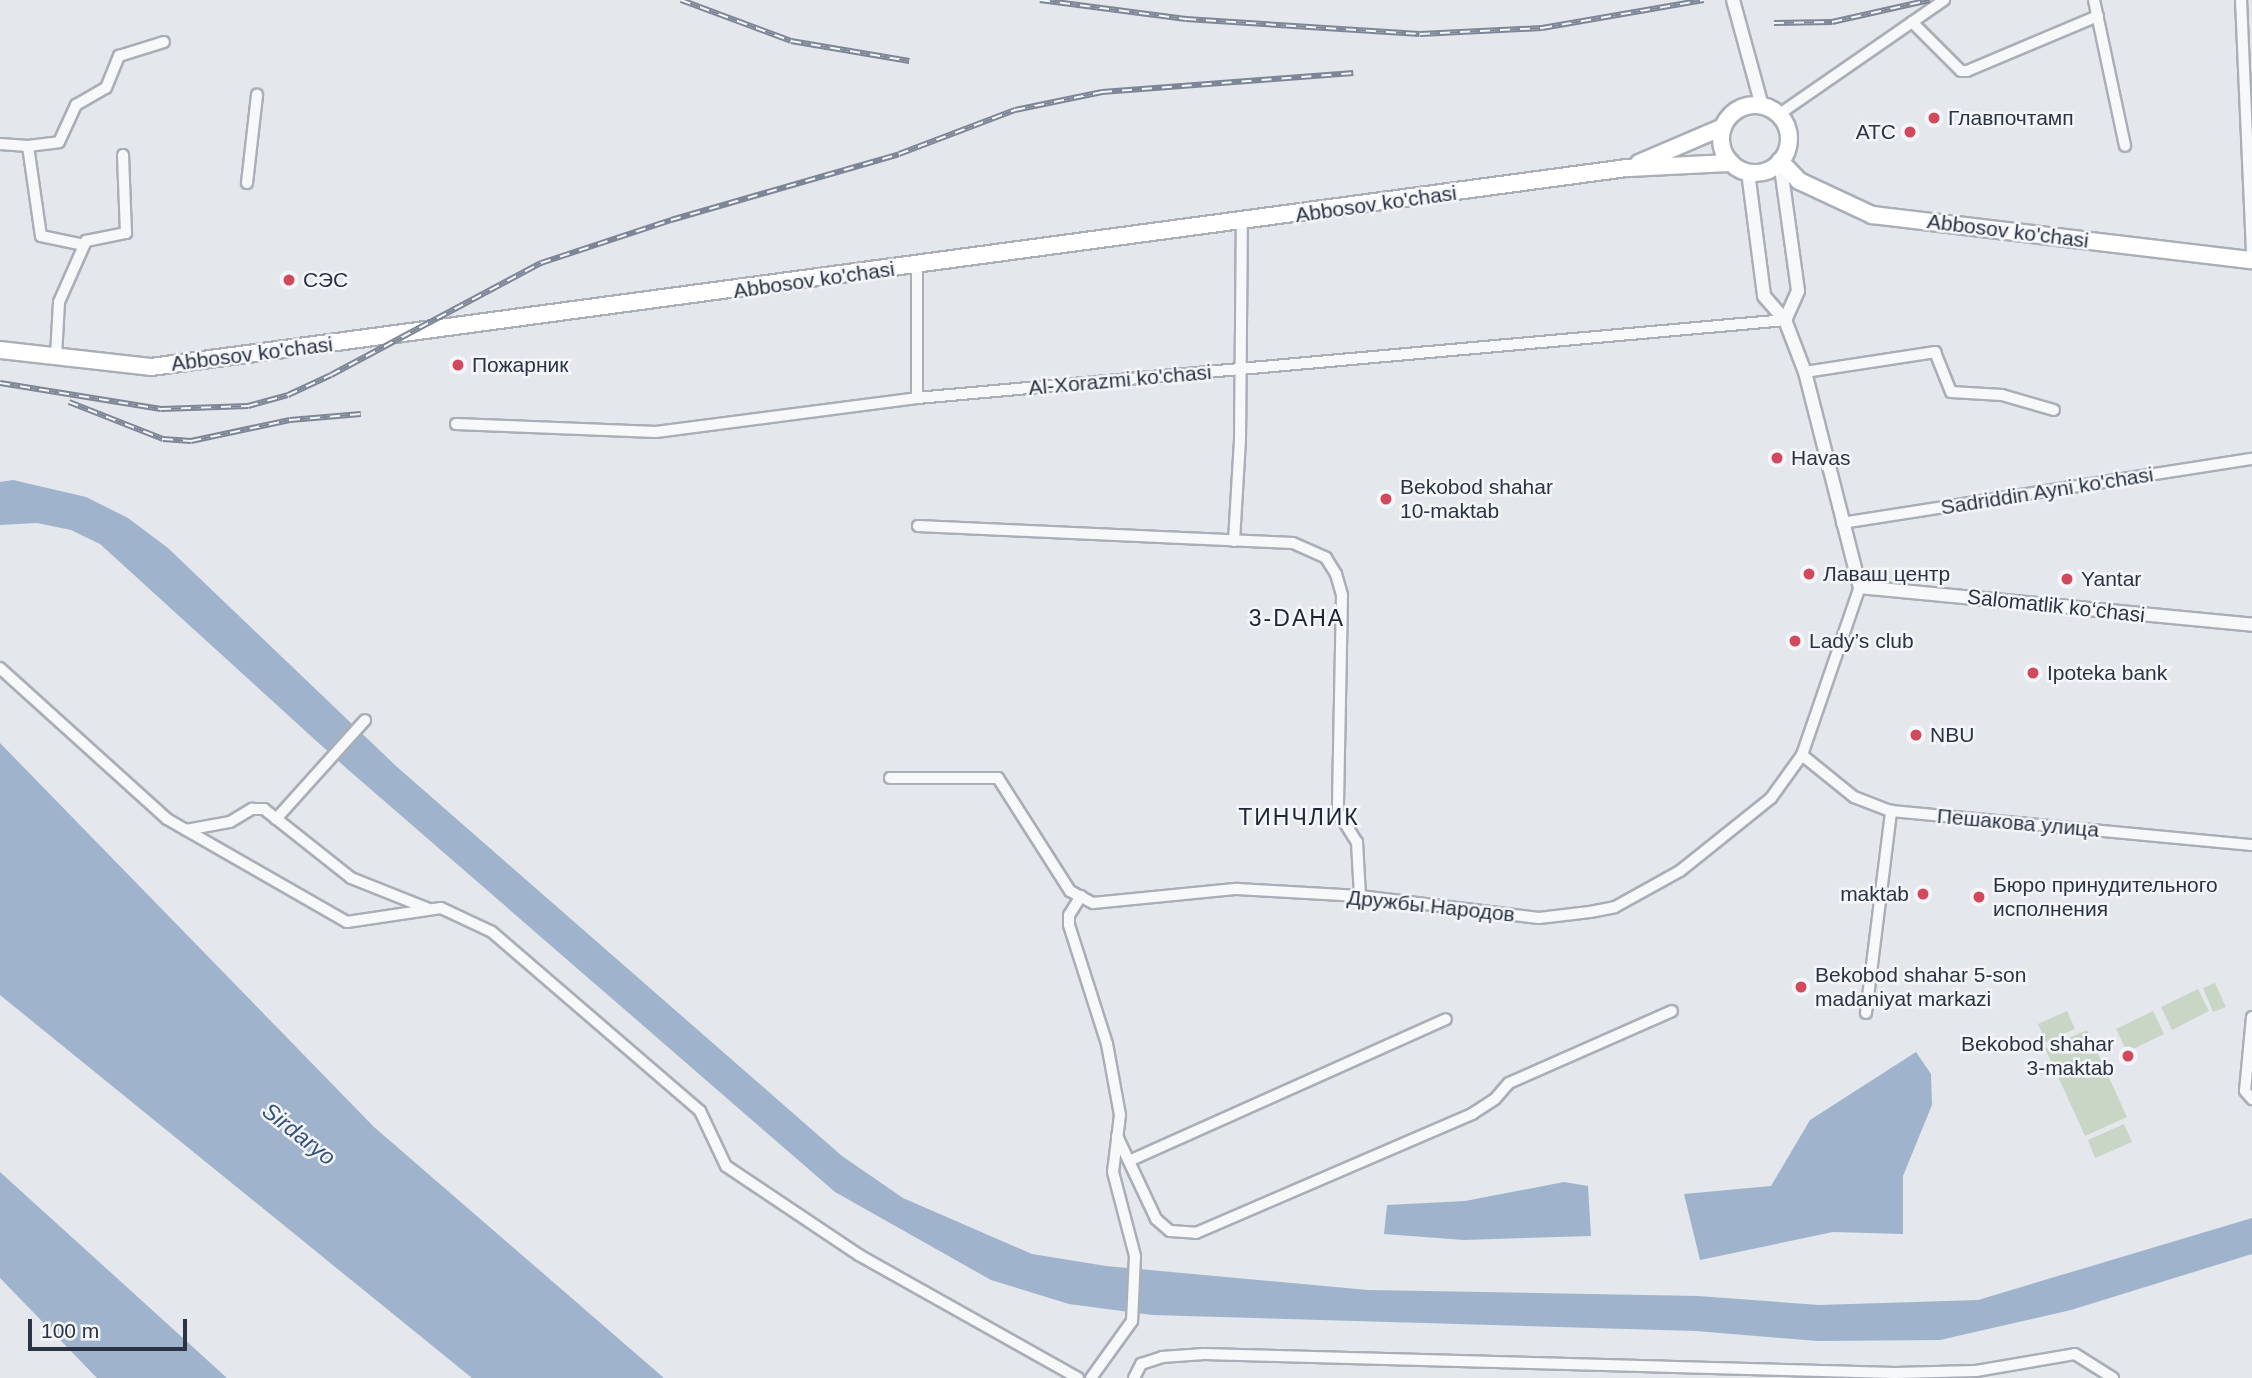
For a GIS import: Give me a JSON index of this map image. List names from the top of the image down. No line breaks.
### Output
{"streets":{"main road":["Abbosov ko'chasi"],"street":["Al-Xorazmi ko'chasi","Sadriddin Ayni ko'chasi","Salomatlik ko‘chasi","Пешакова улица","Дружбы Народов"]},"crossings":[["Salomatlik ko‘chasi","Дружбы Народов"],["Пешакова улица","Дружбы Народов"]],"districts":["3-DAHA","ТИНЧЛИК"],"water":["Sirdaryo"],"places":["Главпочтамп","АТС","СЭС","Пожарник","Havas","Bekobod shahar 10-maktab","Лаваш центр","Yantar","Lady’s club","Ipoteka bank","NBU","maktab","Бюро принудительного исполнения","Bekobod shahar 5-son madaniyat markazi","Bekobod shahar 3-maktab"],"scale_bar":"100 m"}
